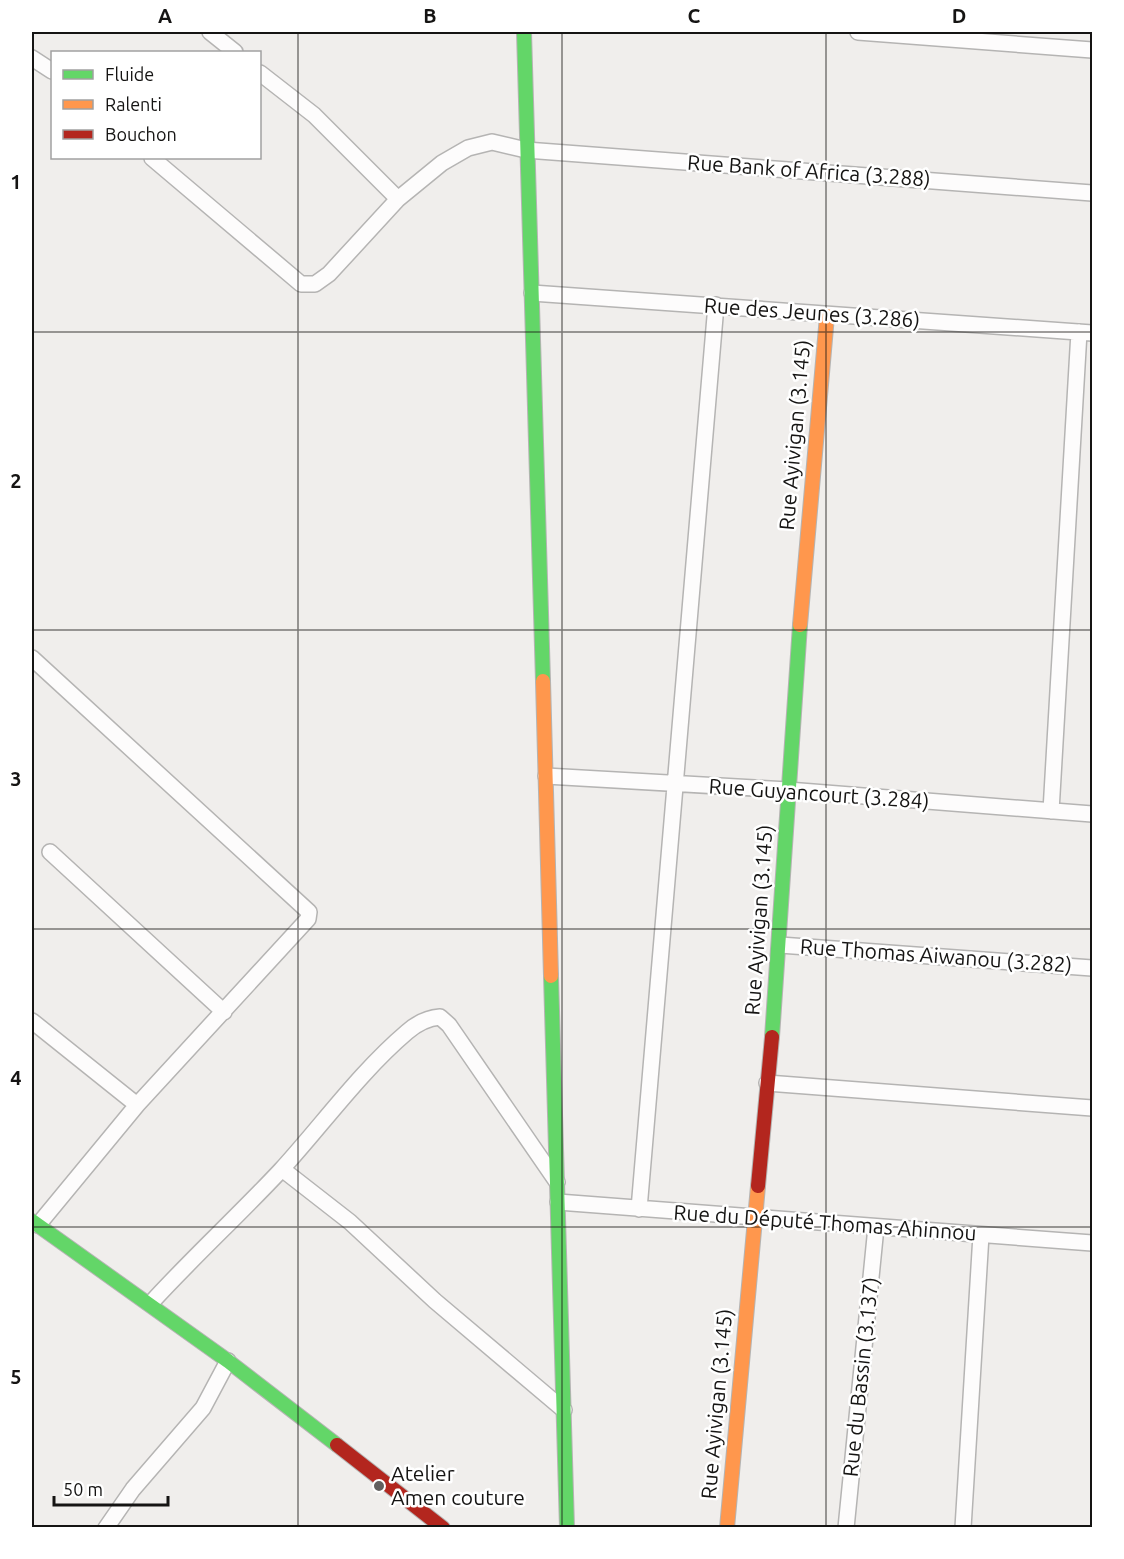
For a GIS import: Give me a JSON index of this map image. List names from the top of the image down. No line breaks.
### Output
{"streets":{"street":["Rue Bank of Africa (3.288)","Rue des Jeunes (3.286)","Rue Ayivigan (3.145)","Rue Guyancourt (3.284)","Rue Thomas Aiwanou (3.282)","Rue du Député Thomas Ahinnou","Rue du Bassin (3.137)"]},"crossings":[["Rue des Jeunes (3.286)","Rue Ayivigan (3.145)"],["Rue Ayivigan (3.145)","Rue Guyancourt (3.284)"],["Rue Ayivigan (3.145)","Rue Thomas Aiwanou (3.282)"],["Rue Ayivigan (3.145)","Rue du Député Thomas Ahinnou"],["Rue du Député Thomas Ahinnou","Rue du Bassin (3.137)"]],"places":["Atelier Amen couture"],"legend":["Fluide","Ralenti","Bouchon"],"scale_bar":"50 m","grid":{"columns":["A","B","C","D"],"rows":["1","2","3","4","5"]}}
